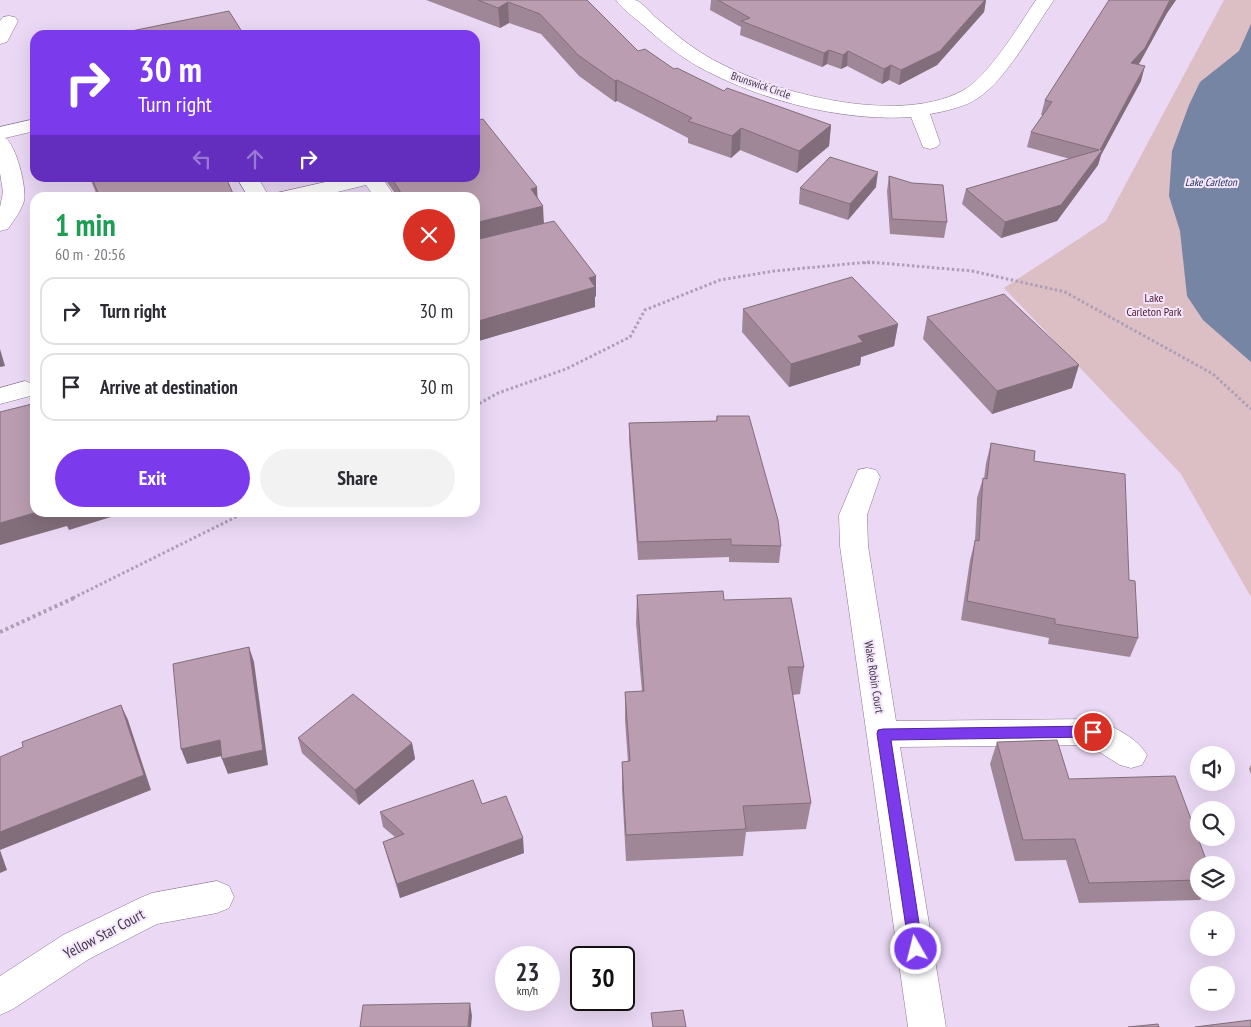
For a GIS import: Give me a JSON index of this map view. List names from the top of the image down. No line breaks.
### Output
{"streets":{"street":["Brunswick Circle","Wake Robin Court","Yellow Star Court"]},"water":["Lake Carleton"],"parks":["Lake Carleton Park"],"page":{"turn":["30 m","Turn right"],"heading":["1 min","60 m · 20:56"],"list":[{"name":"Turn right","value":"30 m"},{"name":"Arrive at destination","value":"30 m"}],"buttons":["Exit","Share"],"map_buttons":["+","−"],"speed":"23 km/h","limit":"30"}}
